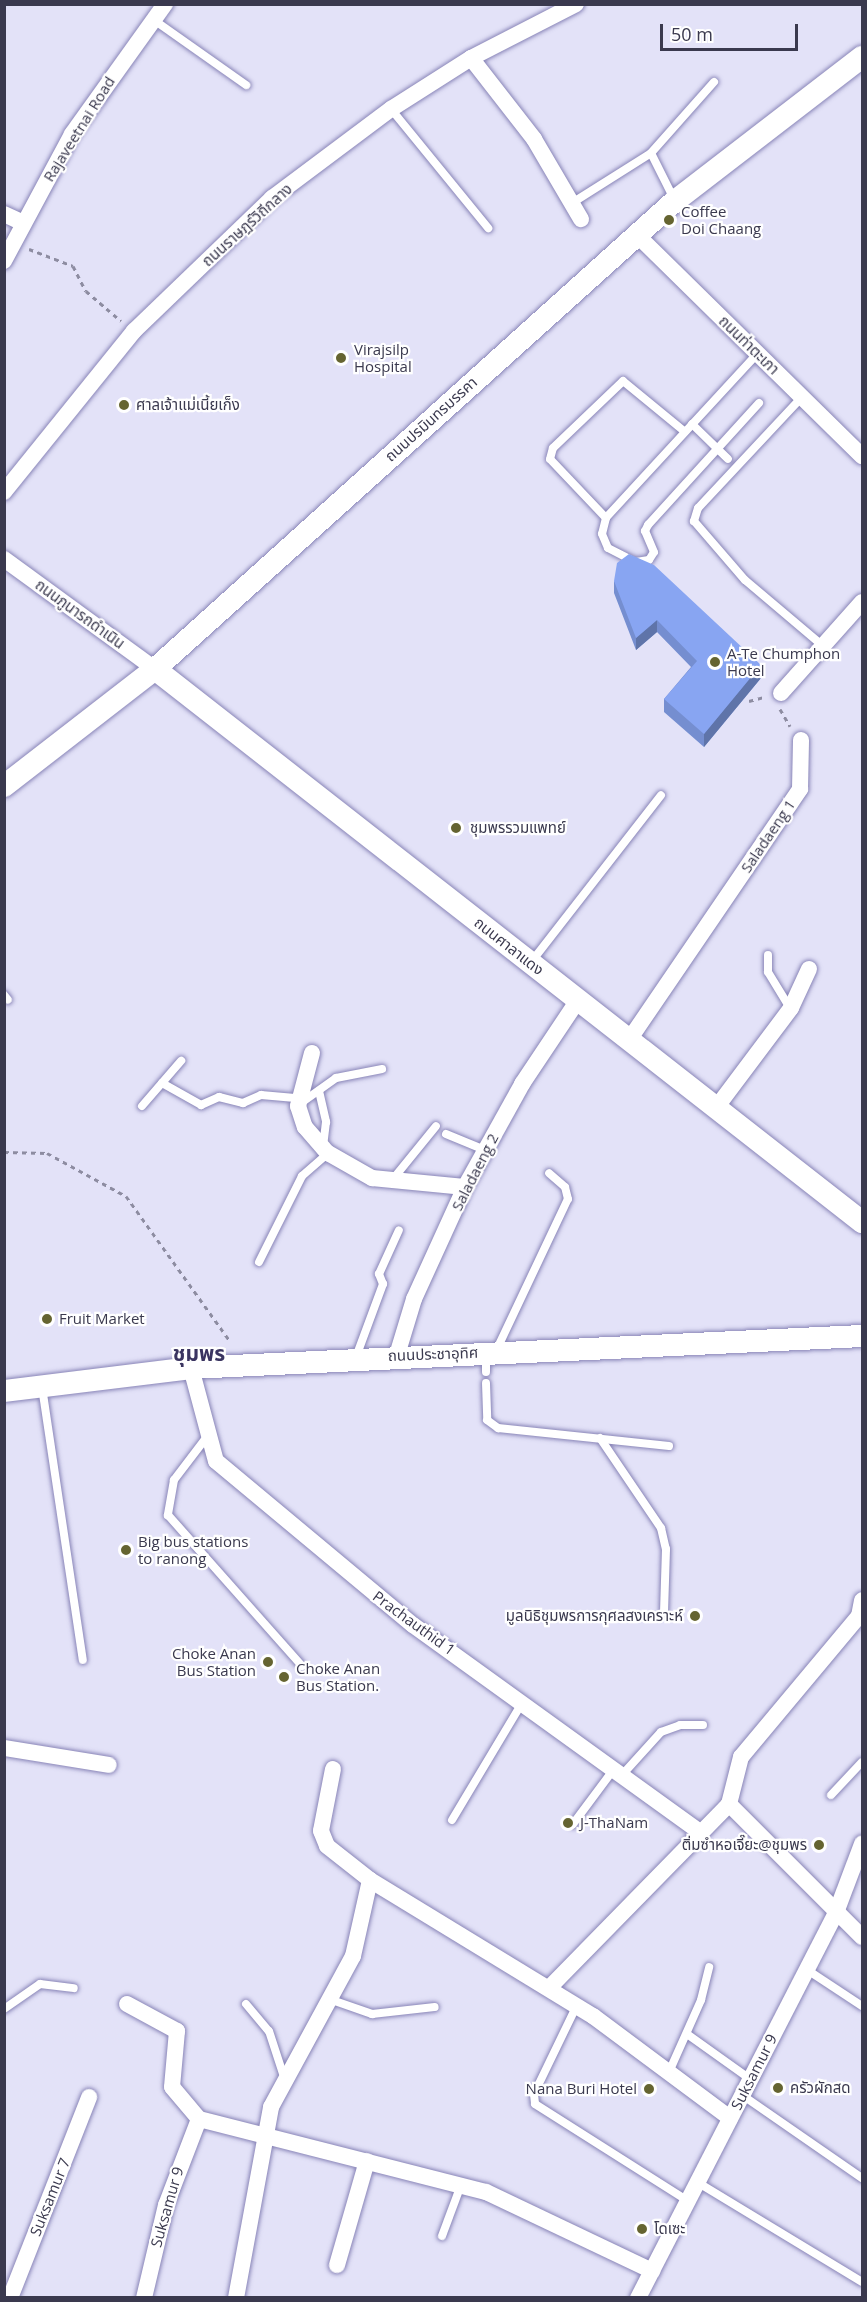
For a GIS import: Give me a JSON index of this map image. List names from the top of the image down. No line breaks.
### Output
{"streets":{"street":["Rajaveetnai Road","ถนนราษฎร์วิถีกลาง","ถนนท่าตะเภา","ถนนปรมินทรมรรคา","ถนนภูนารถดำเนิน","Saladaeng 1","ถนนศาลาแดง","Saladaeng 2","ถนนประชาอุทิศ","Prachauthid 1","Suksamur 9","Suksamur 7"]},"crossings":[["ถนนท่าตะเภา","ถนนปรมินทรมรรคา"],["ถนนปรมินทรมรรคา","ถนนภูนารถดำเนิน"],["ถนนปรมินทรมรรคา","ถนนศาลาแดง"],["ถนนภูนารถดำเนิน","ถนนศาลาแดง"],["Saladaeng 1","ถนนศาลาแดง"],["ถนนศาลาแดง","Saladaeng 2"],["Saladaeng 2","ถนนประชาอุทิศ"],["ถนนประชาอุทิศ","Prachauthid 1"]],"districts":["ชุมพร"],"places":["Coffee Doi Chaang","Virajsilp Hospital","ศาลเจ้าแม่เนี้ยเก็ง","A-Te Chumphon Hotel","ชุมพรรวมแพทย์","Fruit Market","Big bus stations to ranong","มูลนิธิชุมพรการกุศลสงเคราะห์","Choke Anan Bus Station","Choke Anan Bus Station.","J-ThaNam","ติ่มซำหอเจี๊ยะ@ชุมพร","ครัวผักสด","Nana Buri Hotel","โดเซะ"],"scale_bar":"50 m"}
